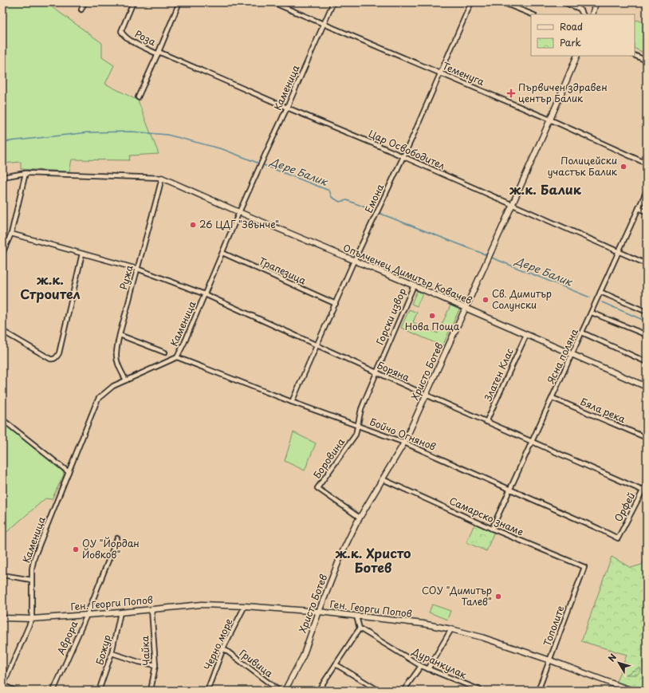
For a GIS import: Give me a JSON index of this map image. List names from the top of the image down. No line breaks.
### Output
{"streets":{"street":["Роза","Теменуга","Каменица","Цар Освободител","Емона","Трапезица","Опълченец Димитър Ковачев","Ружа","Горски извор","Ясна поляна","Боряна","Христо Ботев","Златен Клас","Бяла река","Бойчо Огнянов","Боровина","Орфей","Самарско знаме","Ген. Георги Попов","Тополите","Аврора","Черно море","Божур","Чайка","Гривица","Дуранкулак"]},"crossings":[["Роза","Цар Освободител"],["Теменуга","Каменица"],["Теменуга","Емона"],["Теменуга","Христо Ботев"],["Каменица","Цар Освободител"],["Каменица","Трапезица"],["Каменица","Опълченец Димитър Ковачев"],["Каменица","Ружа"],["Каменица","Боряна"],["Каменица","Бойчо Огнянов"],["Каменица","Ген. Георги Попов"],["Цар Освободител","Емона"],["Цар Освободител","Ясна поляна"],["Цар Освободител","Христо Ботев"],["Емона","Трапезица"],["Емона","Опълченец Димитър Ковачев"],["Емона","Боряна"],["Емона","Бойчо Огнянов"],["Опълченец Димитър Ковачев","Ружа"],["Опълченец Димитър Ковачев","Горски извор"],["Опълченец Димитър Ковачев","Ясна поляна"],["Опълченец Димитър Ковачев","Христо Ботев"],["Опълченец Димитър Ковачев","Златен Клас"],["Ружа","Боряна"],["Горски извор","Боряна"],["Горски извор","Бойчо Огнянов"],["Горски извор","Боровина"],["Ясна поляна","Боряна"],["Ясна поляна","Бяла река"],["Ясна поляна","Бойчо Огнянов"],["Ясна поляна","Самарско знаме"],["Боряна","Христо Ботев"],["Боряна","Златен Клас"],["Боряна","Орфей"],["Христо Ботев","Бойчо Огнянов"],["Христо Ботев","Боровина"],["Христо Ботев","Самарско знаме"],["Христо Ботев","Ген. Георги Попов"],["Бойчо Огнянов","Боровина"],["Бойчо Огнянов","Орфей"],["Самарско знаме","Тополите"],["Ген. Георги Попов","Тополите"],["Ген. Георги Попов","Аврора"],["Ген. Георги Попов","Черно море"],["Ген. Георги Попов","Божур"],["Ген. Георги Попов","Чайка"],["Черно море","Гривица"]],"districts":["ж.к. Балик","ж.к. Строител","ж.к. Христо Ботев"],"water":["Дере Балик"],"places":{"health":["Първичен здравен център Балик"],"other":["Полицейски участък Балик","26 ЦДГ \"Звънче\"","Св. Димитър Солунски","Нова Поща","ОУ \"Йордан Йовков\"","СОУ \"Димитър Талев\""]},"legend":["Road","Park"],"north":"top left"}
